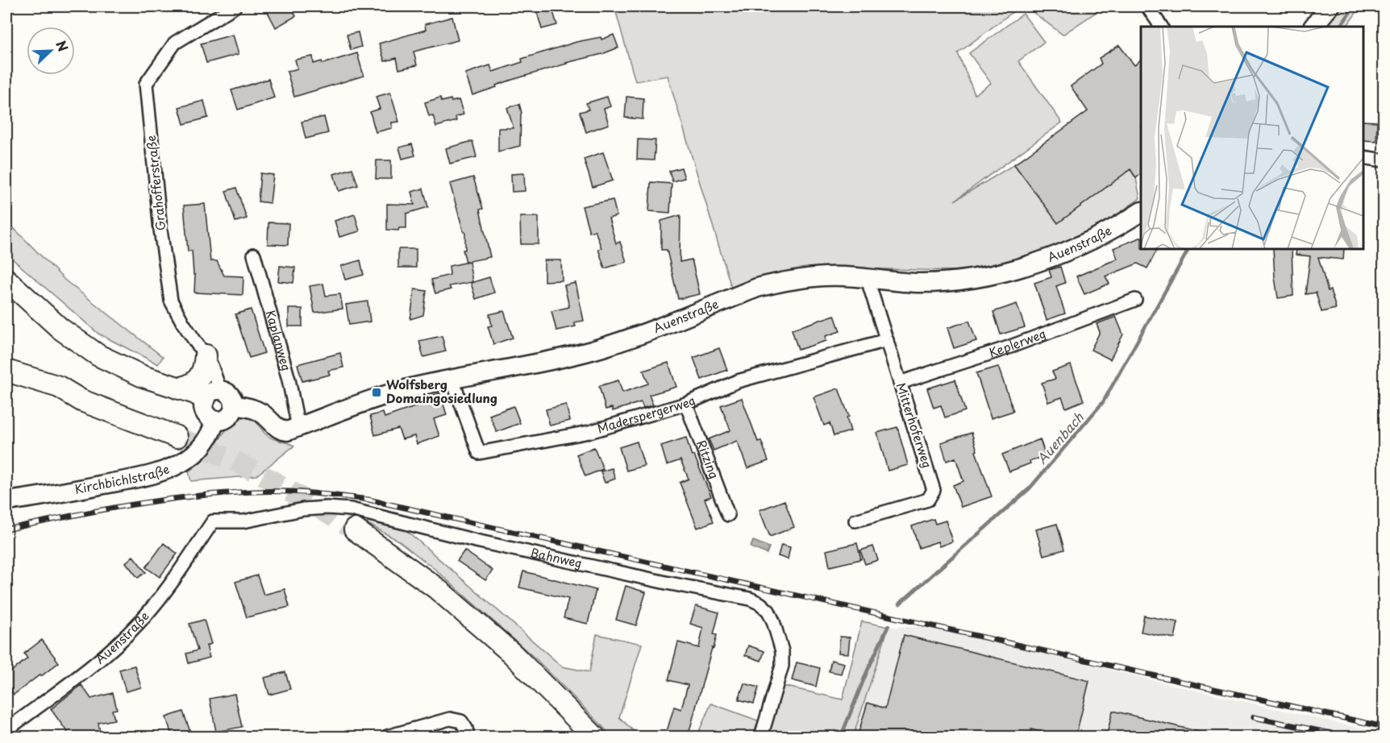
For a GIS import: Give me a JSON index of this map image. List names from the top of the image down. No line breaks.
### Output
{"streets":{"street":["Grahofferstraße","Auenstraße","Kaplanweg","Keplerweg","Maderspergerweg","Mitterhoferweg","Ritzing","Kirchbichlstraße","Bahnweg"]},"crossings":[["Grahofferstraße","Auenstraße"],["Grahofferstraße","Kirchbichlstraße"],["Auenstraße","Kaplanweg"],["Auenstraße","Maderspergerweg"],["Auenstraße","Mitterhoferweg"],["Auenstraße","Kirchbichlstraße"],["Auenstraße","Bahnweg"],["Keplerweg","Mitterhoferweg"],["Maderspergerweg","Mitterhoferweg"],["Maderspergerweg","Ritzing"]],"water":["Auenbach"],"places":{"transit":["Wolfsberg Domaingosiedlung"]},"north":"top right"}
